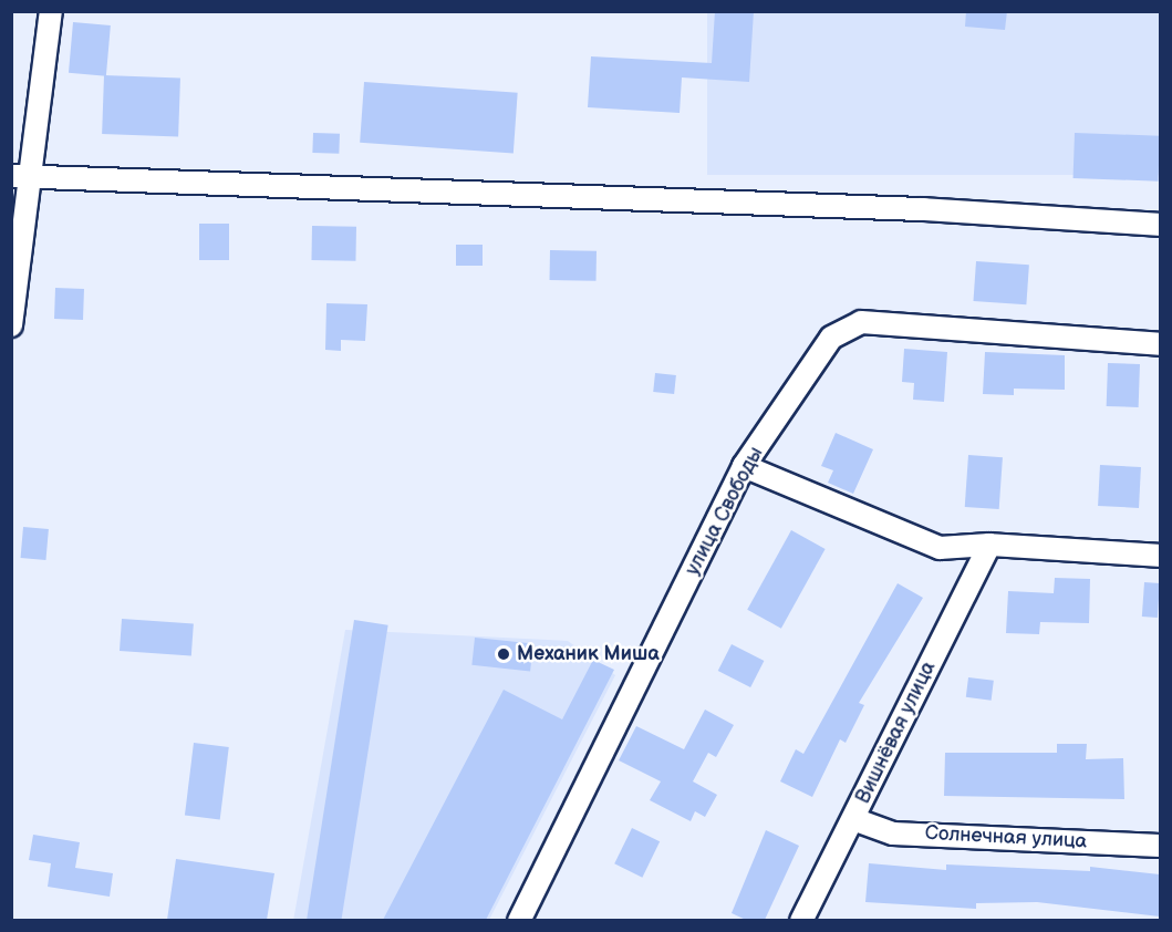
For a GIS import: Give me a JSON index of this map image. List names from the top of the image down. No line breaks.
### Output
{"streets":{"street":["улица Свободы","Вишнёвая улица","Солнечная улица"]},"crossings":[["Вишнёвая улица","Солнечная улица"]],"places":["Механик Миша"]}
